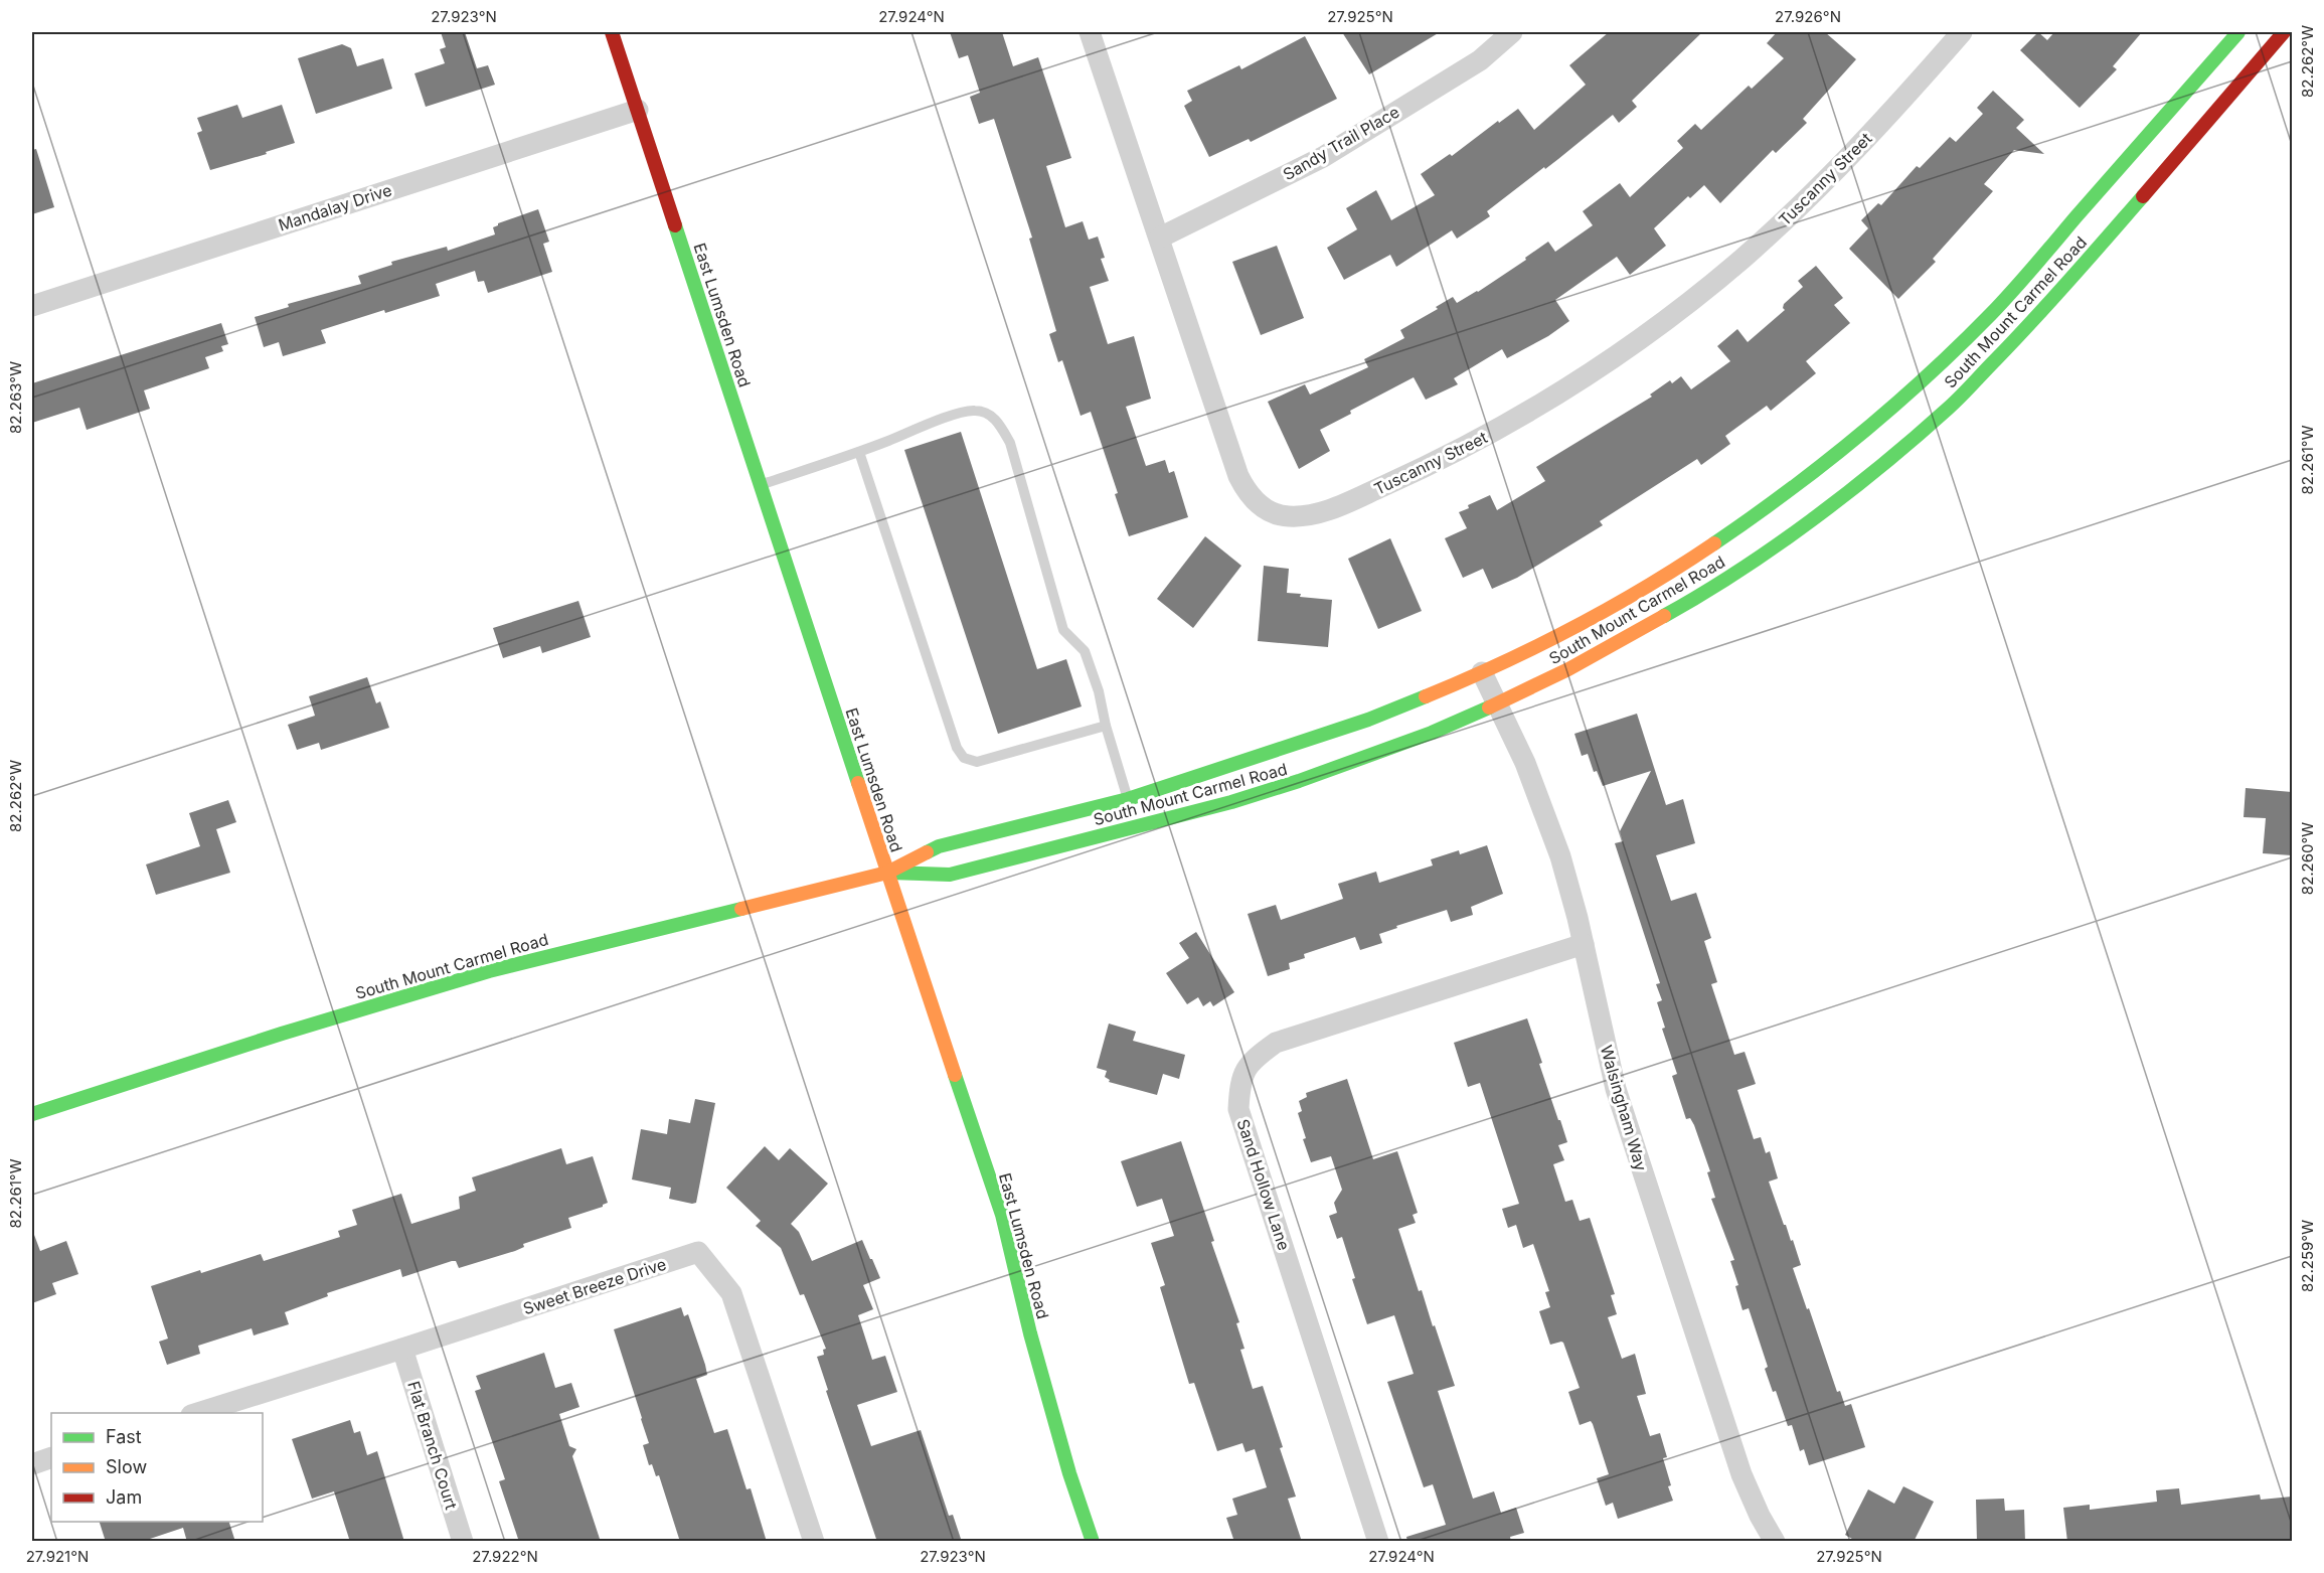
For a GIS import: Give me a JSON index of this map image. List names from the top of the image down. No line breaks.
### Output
{"streets":{"street":["Sandy Trail Place","Tuscanny Street","Mandalay Drive","South Mount Carmel Road","East Lumsden Road","Walsingham Way","Sand Hollow Lane","Sweet Breeze Drive","Flat Branch Court"]},"crossings":[["Sandy Trail Place","Tuscanny Street"],["Mandalay Drive","East Lumsden Road"],["South Mount Carmel Road","East Lumsden Road"],["South Mount Carmel Road","Walsingham Way"],["Walsingham Way","Sand Hollow Lane"],["Sweet Breeze Drive","Flat Branch Court"]],"legend":["Fast","Slow","Jam"],"coordinates":["27.923°N","27.924°N","27.925°N","27.926°N","82.262°W","82.263°W","82.261°W","82.260°W","82.259°W","27.921°N","27.922°N"]}
